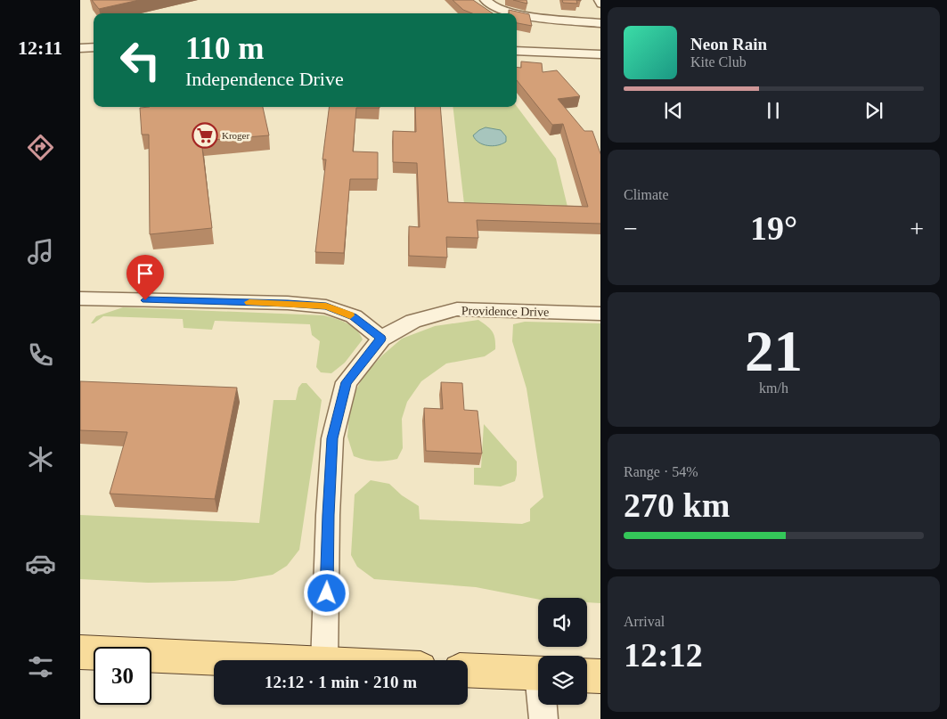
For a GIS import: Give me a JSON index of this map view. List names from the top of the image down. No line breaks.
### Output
{"streets":{"street":["Providence Drive"]},"places":{"supermarket":["Kroger"]},"page":{"tabs":"12:11","turn":["110 m","Independence Drive"],"song":["Neon Rain","Kite Club"],"tile":["Climate",["21","km/h"],["Range · 54%","270 km"],["Arrival","12:12"]],"heat":["−","19°","+"],"limit":"30","trip":"12:12 · 1 min · 210 m"}}
